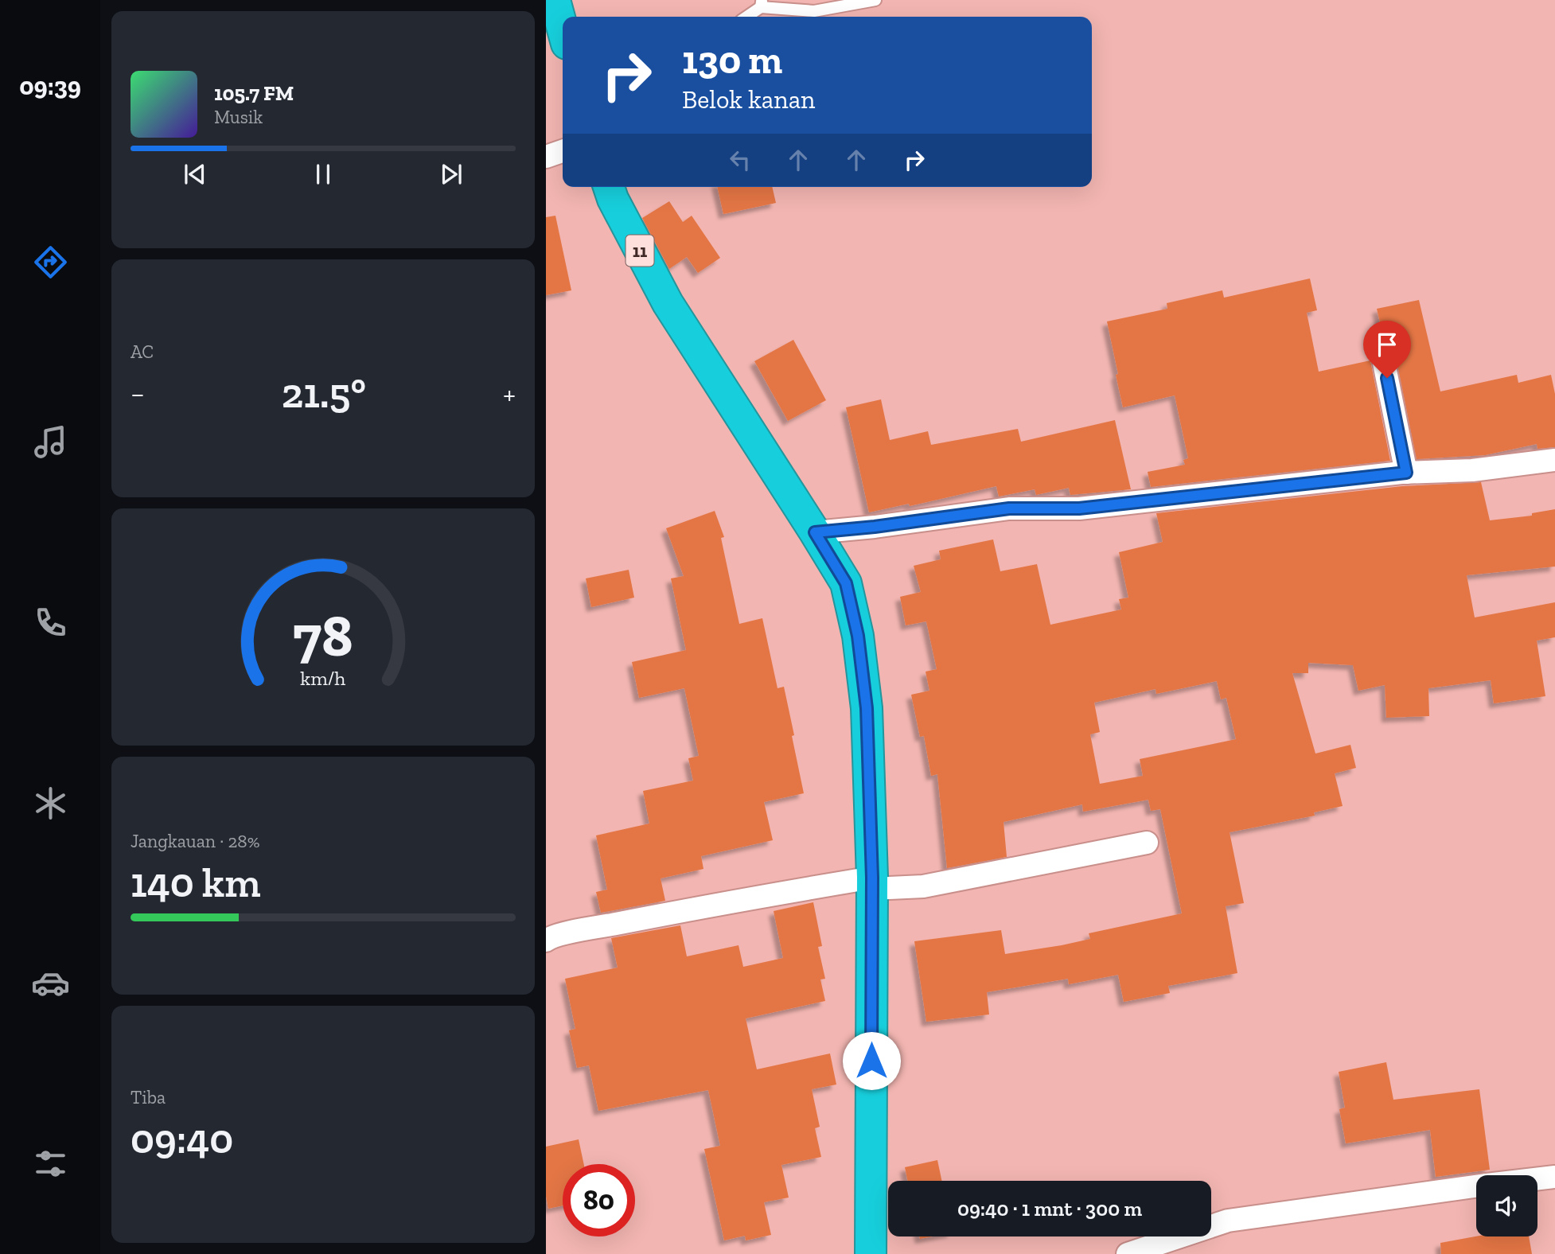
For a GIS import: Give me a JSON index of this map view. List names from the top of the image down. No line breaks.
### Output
{"streets":{"highway":["11"]},"page":{"tabs":"09:39","turn":["130 m","Belok kanan"],"song":["105.7 FM","Musik"],"tile":["AC",["Jangkauan · 28%","140 km"],["Tiba","09:40"]],"heat":["−","21.5°","+"],"limit":"80","trip":"09:40 · 1 mnt · 300 m","gauge":["78","km/h"]}}
